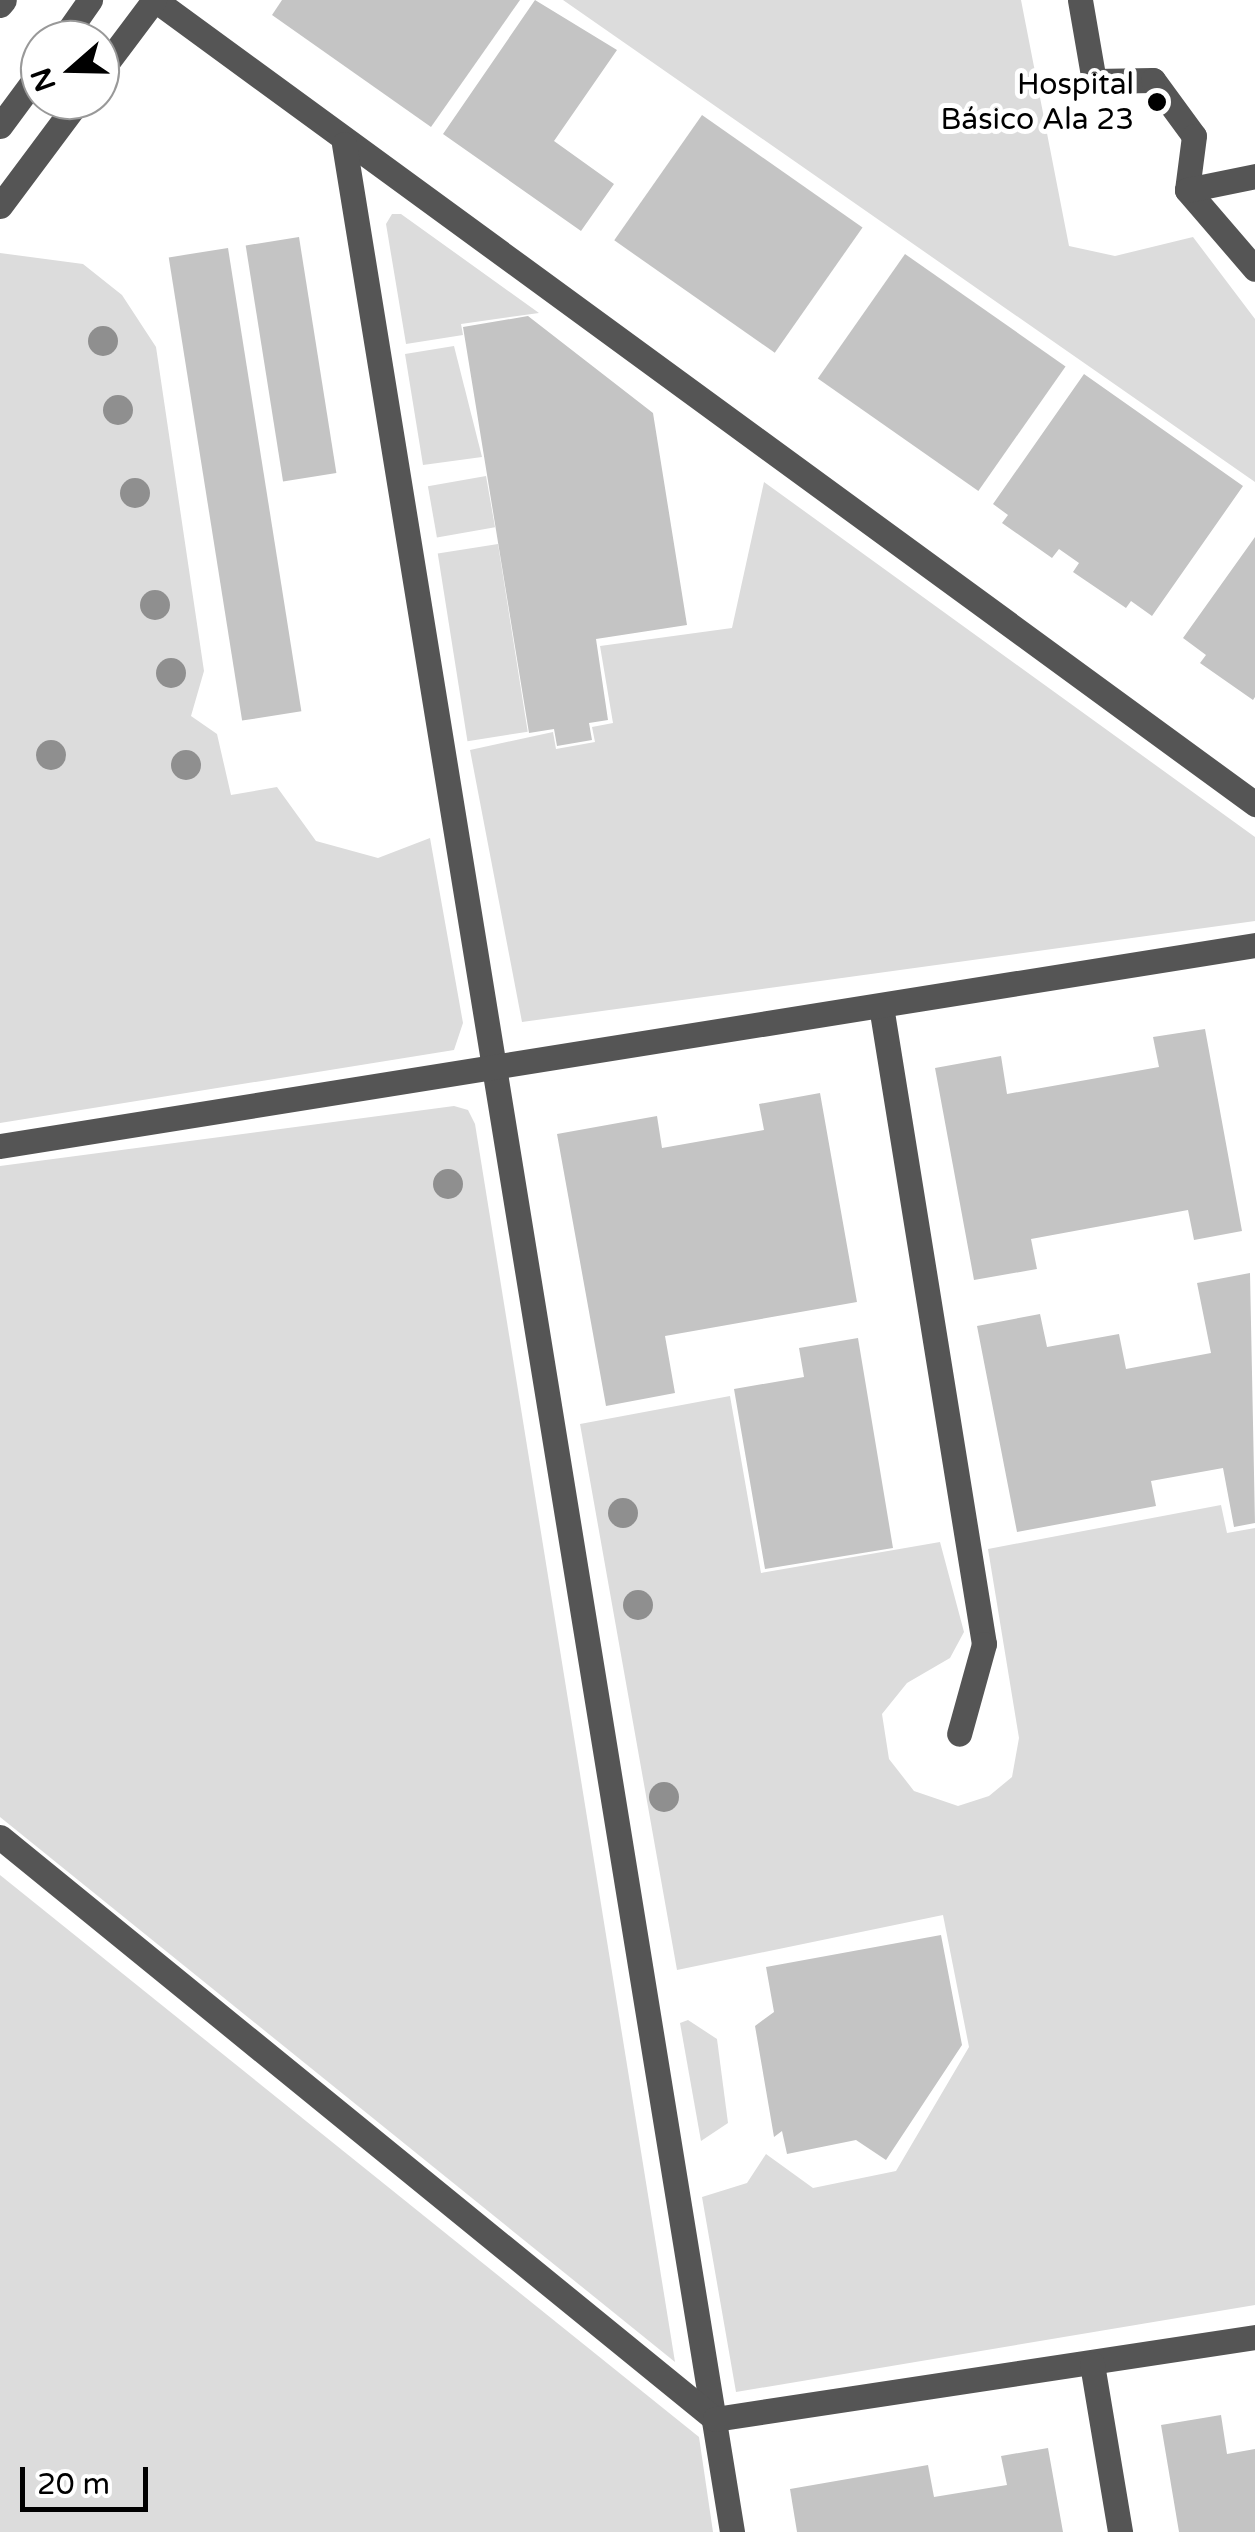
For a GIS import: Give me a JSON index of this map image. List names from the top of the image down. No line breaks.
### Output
{"places":["Hospital Básico Ala 23"],"scale_bar":"20 m","north":"left"}
